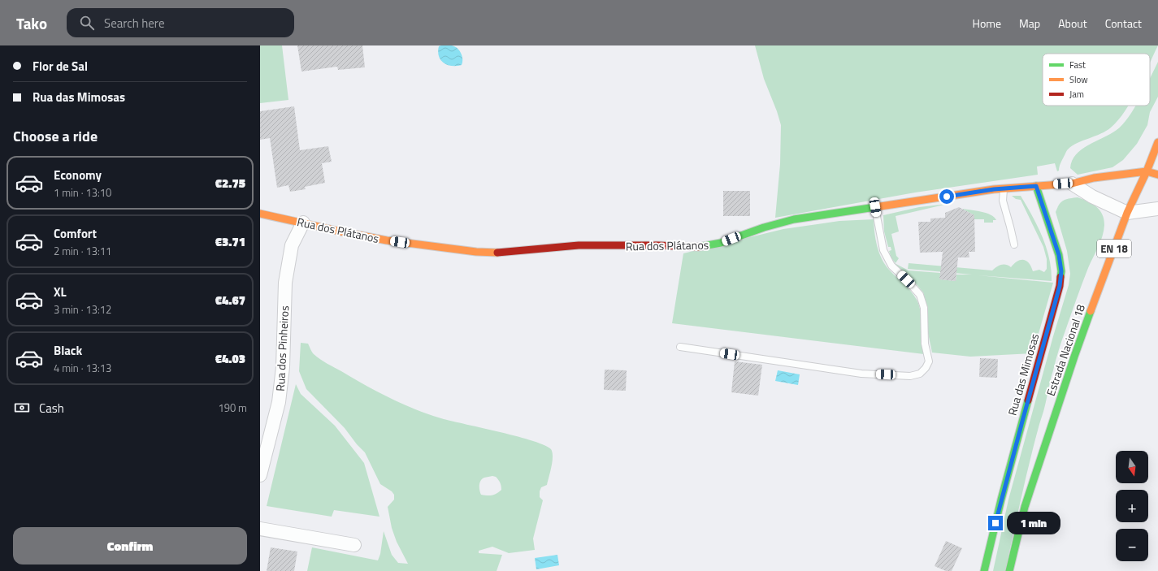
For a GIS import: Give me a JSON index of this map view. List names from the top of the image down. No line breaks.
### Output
{"streets":{"street":["Rua dos Plátanos","EN 18","Rua dos Pinheiros","Estrada Nacional 18","Rua das Mimosas"]},"crossings":[["Rua dos Plátanos","Rua dos Pinheiros"],["Rua dos Plátanos","Estrada Nacional 18"],["Rua dos Plátanos","Rua das Mimosas"]],"legend":["Fast","Slow","Jam"],"north":"bottom","page":{"header":"Tako","search":"Search here","nav":["Home","Map","About","Contact"],"banner":["Flor de Sal","Rua das Mimosas"],"heading":"Choose a ride","list":[{"name":"Economy","note":"1 min · 13:10","value":"€2.75"},{"name":"Comfort","note":"2 min · 13:11","value":"€3.71"},{"name":"XL","note":"3 min · 13:12","value":"€4.67"},{"name":"Black","note":"4 min · 13:13","value":"€4.03"}],"pay":["Cash","190 m"],"map_buttons":["+","−"],"bubble":"1 min","buttons":"Confirm"}}
